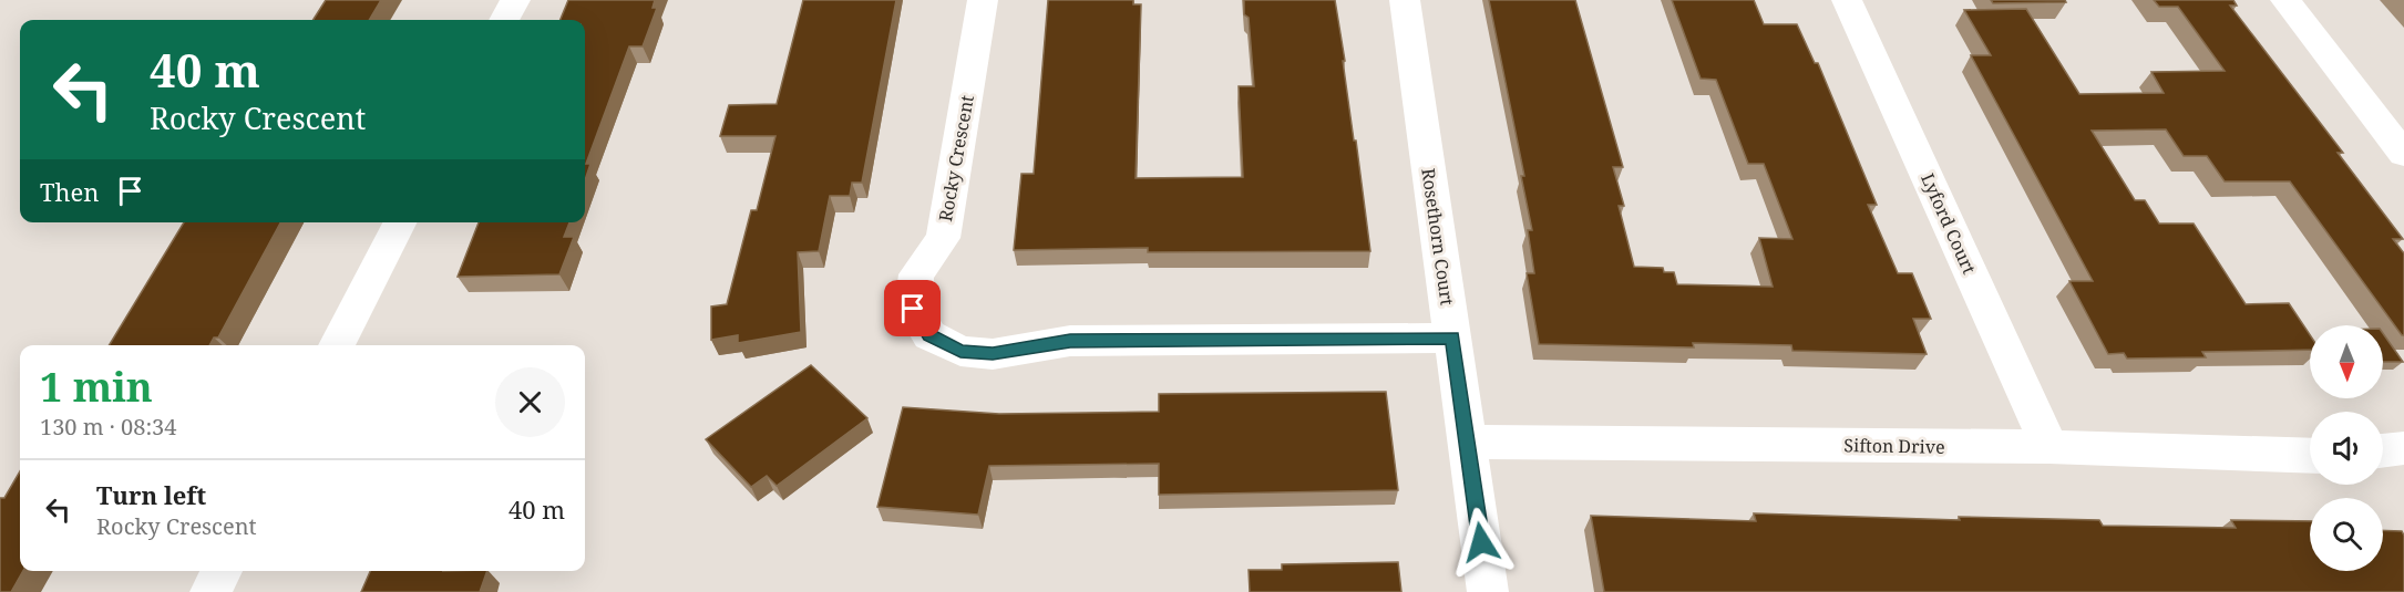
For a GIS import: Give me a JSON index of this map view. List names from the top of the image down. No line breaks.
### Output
{"streets":{"street":["Rocky Crescent","Lyford Court","Rosethorn Court","Sifton Drive"]},"crossings":[["Rocky Crescent","Rosethorn Court"],["Lyford Court","Sifton Drive"],["Rosethorn Court","Sifton Drive"]],"north":"bottom","page":{"turn":["40 m","Rocky Crescent"],"then":"Then","heading":["1 min","130 m · 08:34"],"list":[{"name":"Turn left","note":"Rocky Crescent","value":"40 m"}]}}
